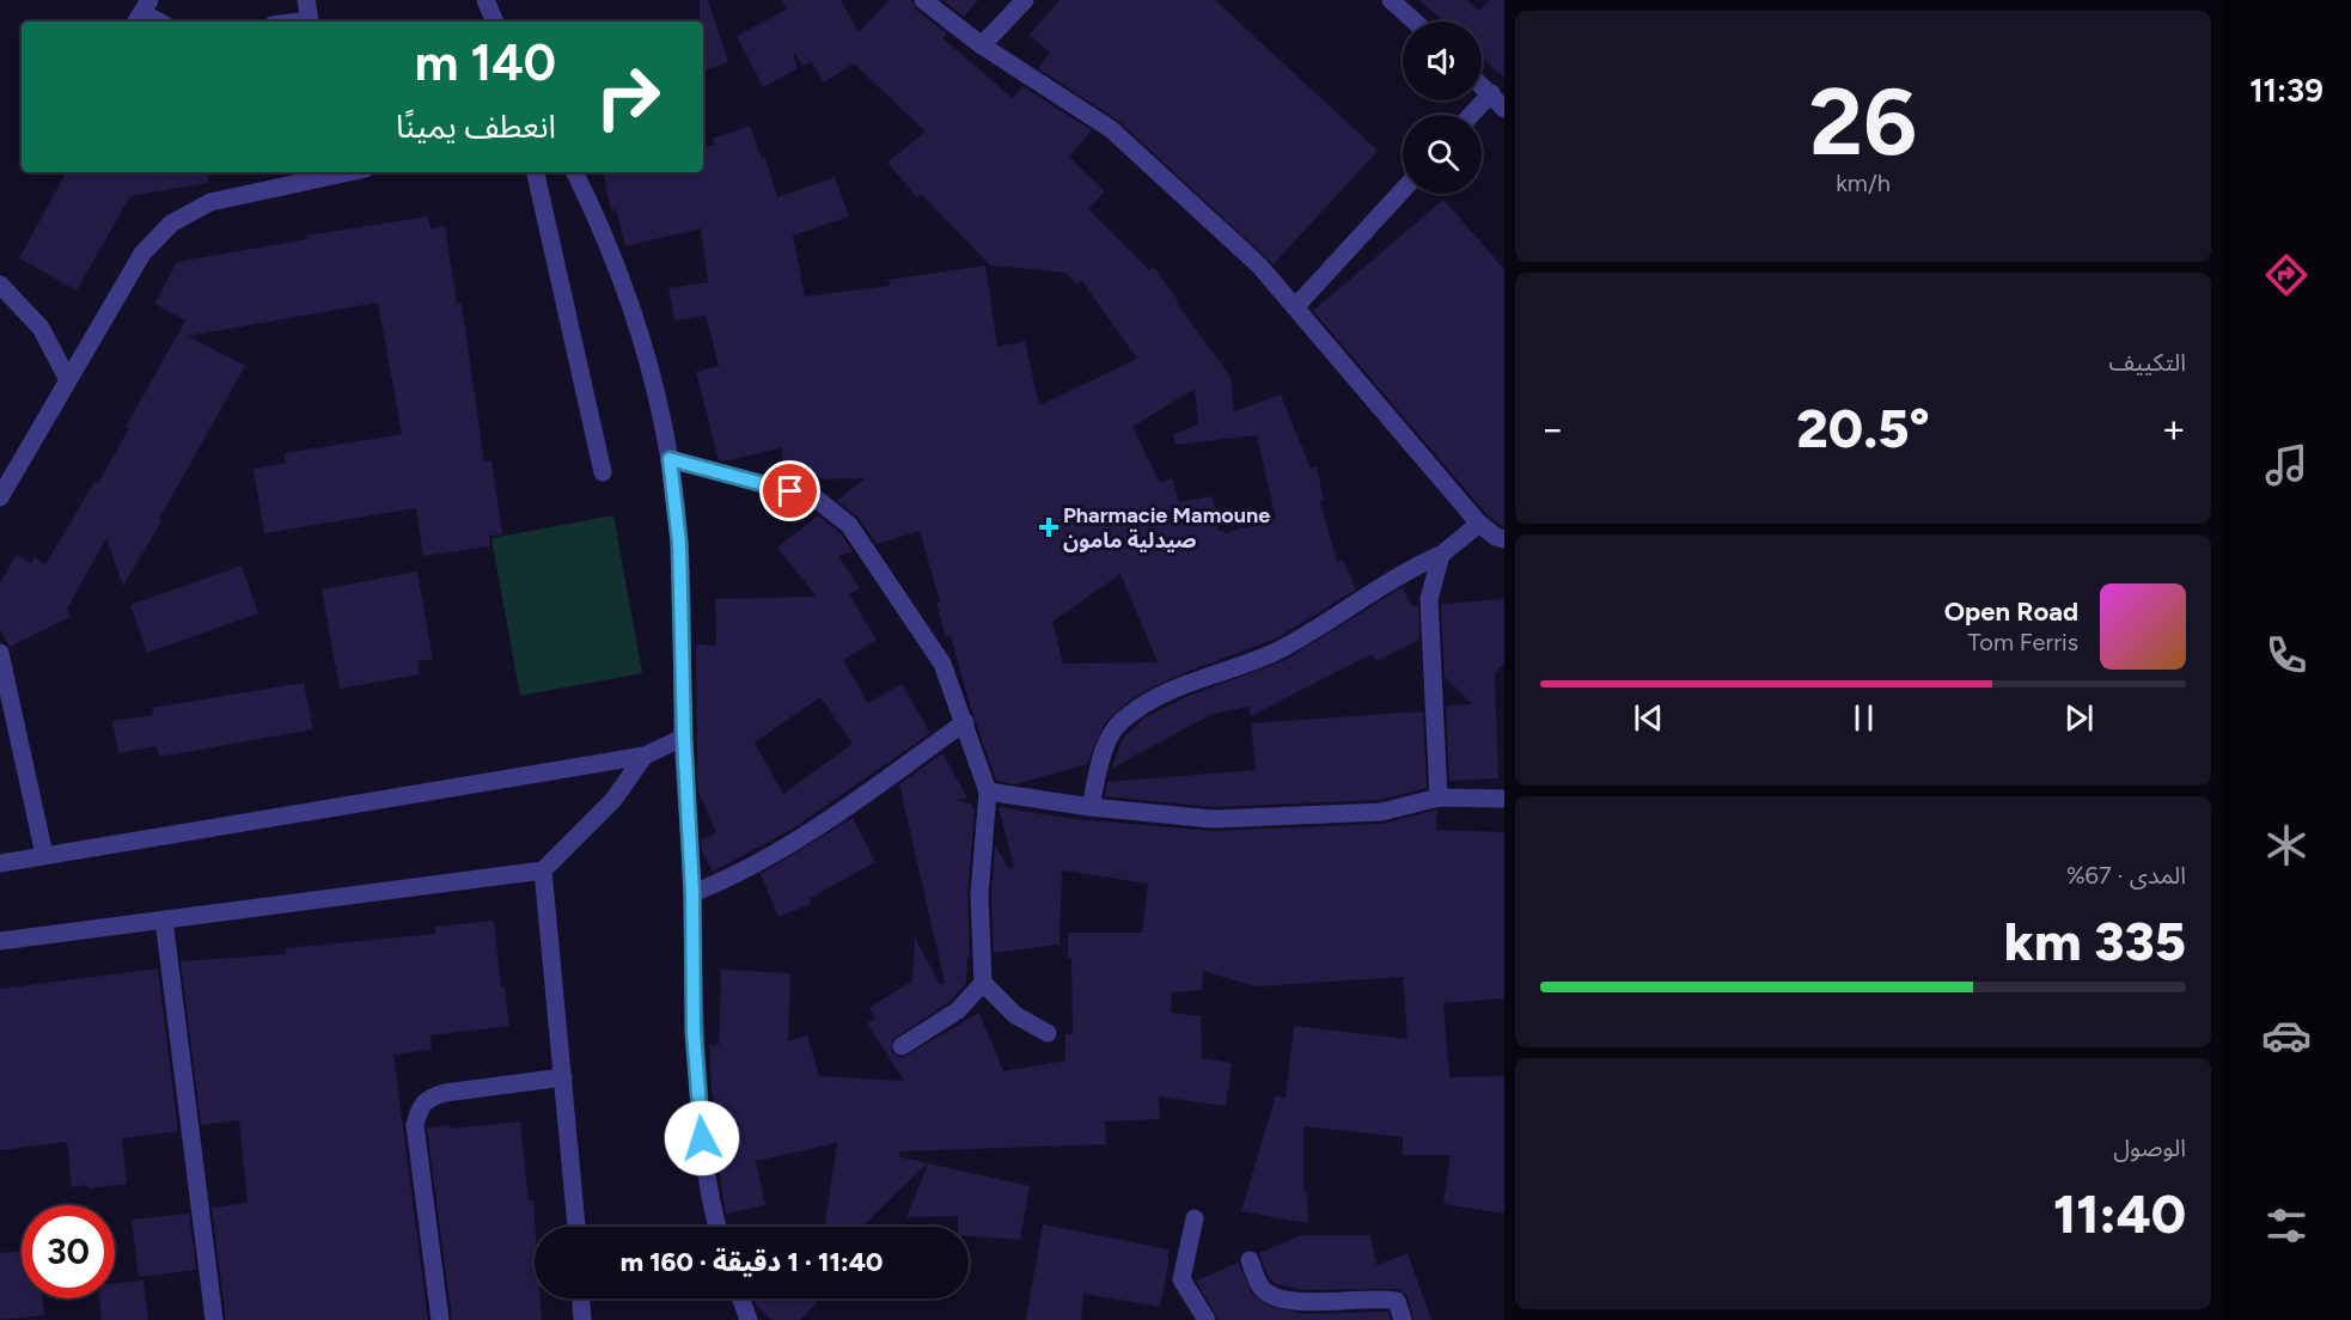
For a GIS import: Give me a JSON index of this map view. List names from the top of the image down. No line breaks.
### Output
{"places":{"health":["Pharmacie Mamoune صيدلية مامون"]},"page":{"tabs":"11:39","tile":[["26","km/h"],"التكييف",["المدى · 67%","335 km"],["الوصول","11:40"]],"turn":["140 m","انعطف يمينًا"],"heat":["−","20.5°","+"],"song":["Open Road","Tom Ferris"],"limit":"30","trip":"11:40 · 1 دقيقة · 160 m"}}
